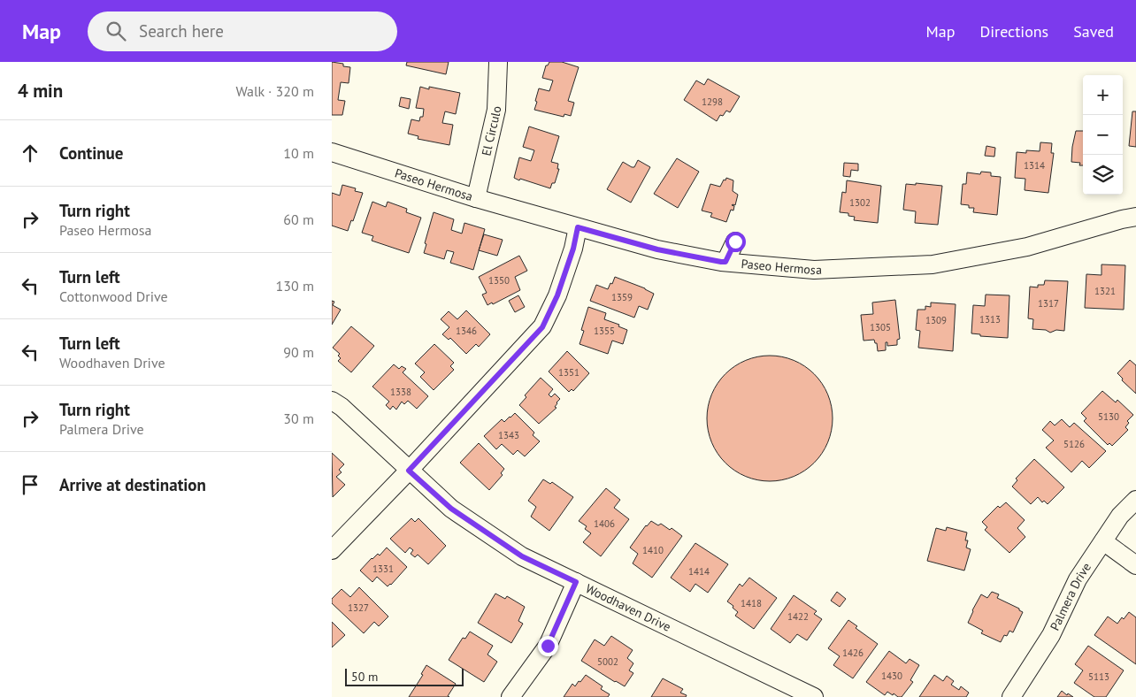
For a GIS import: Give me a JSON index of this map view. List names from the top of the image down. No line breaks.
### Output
{"streets":{"street":["El Circulo","Paseo Hermosa","Palmera Drive","Woodhaven Drive"]},"crossings":[["El Circulo","Paseo Hermosa"]],"house_numbers":["1298","1314","1302","1350","1321","1359","1317","1313","1309","1305","1346","1355","1351","1338","5130","1343","5126","1406","1410","1331","1414","1418","1327","1422","1426","5002","1430","5113"],"scale_bar":"50 m","page":{"header":"Map","search":"Search here","nav":["Map","Directions","Saved"],"heading":["4 min","Walk · 320 m"],"map_buttons":["+","−"],"list":[["Continue","10 m"],["Turn right","Paseo Hermosa","60 m"],["Turn left","Cottonwood Drive","130 m"],["Turn left","Woodhaven Drive","90 m"],["Turn right","Palmera Drive","30 m"],"Arrive at destination"],"scale":"50 m"}}
